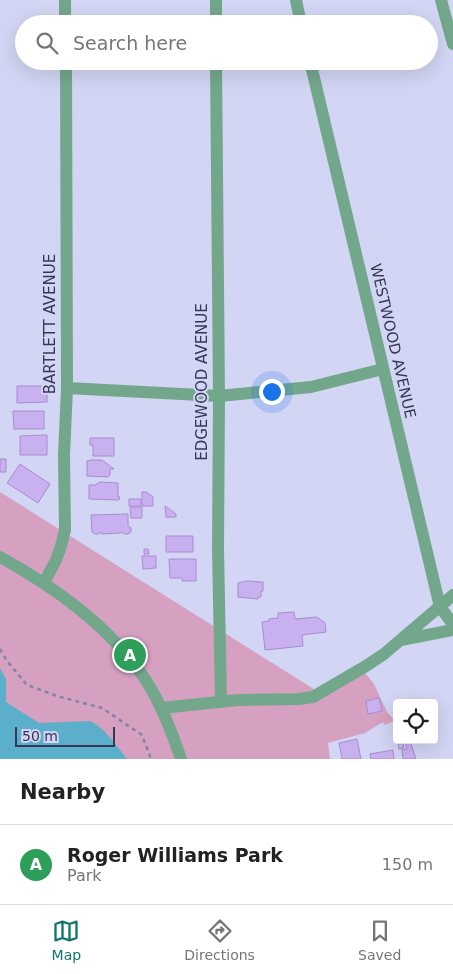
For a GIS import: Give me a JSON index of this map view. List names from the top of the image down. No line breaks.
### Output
{"streets":{"street":["BARTLETT AVENUE","WESTWOOD AVENUE","EDGEWOOD AVENUE"]},"scale_bar":"50 m","page":{"search":"Search here","pins":"A","scale":"50 m","heading":"Nearby","list":[{"mark":"A","name":"Roger Williams Park","note":"Park","value":"150 m"}],"nav":["Map","Directions","Saved"]}}
